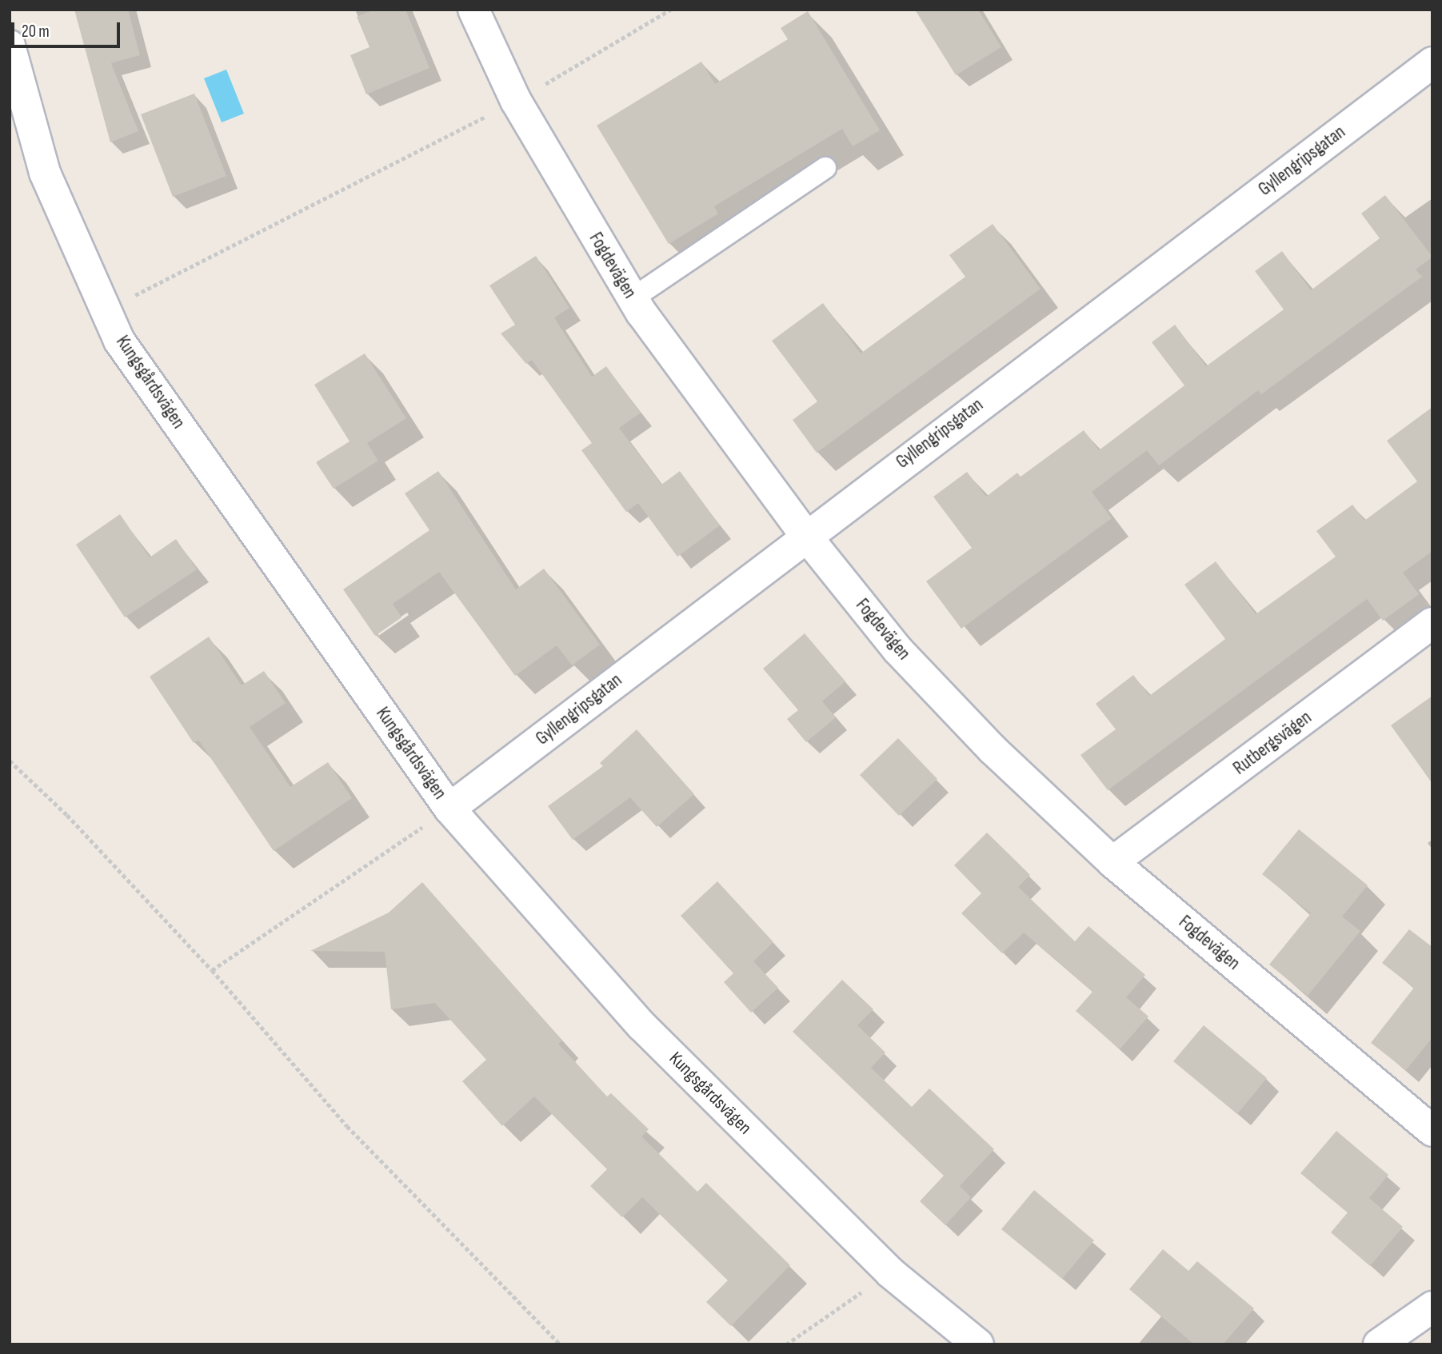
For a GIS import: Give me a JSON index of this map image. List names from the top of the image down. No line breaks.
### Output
{"streets":{"street":["Gyllengripsgatan","Fogdevägen","Kungsgårdsvägen","Rutbergsvägen"]},"crossings":[["Gyllengripsgatan","Fogdevägen"],["Gyllengripsgatan","Kungsgårdsvägen"],["Fogdevägen","Rutbergsvägen"]],"scale_bar":"20 m"}
